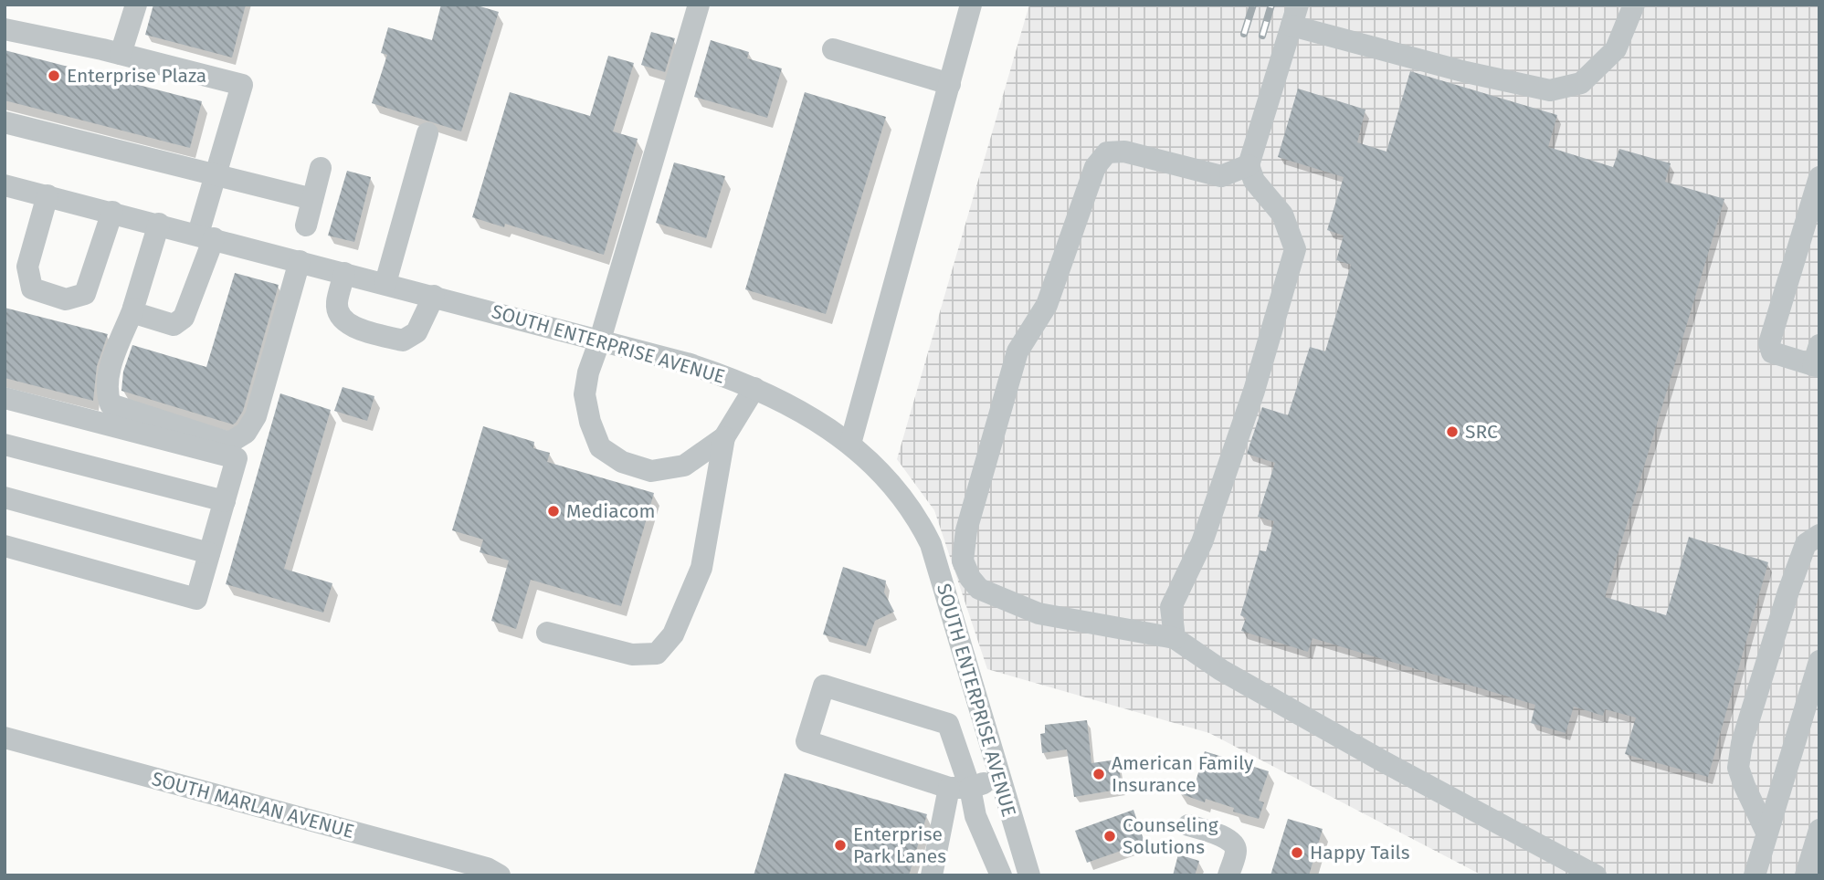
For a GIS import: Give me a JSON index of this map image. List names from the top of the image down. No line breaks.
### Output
{"streets":{"street":["SOUTH ENTERPRISE AVENUE","SOUTH MARLAN AVENUE"]},"places":["Enterprise Plaza","SRC","Mediacom","American Family Insurance","Counseling Solutions","Enterprise Park Lanes","Happy Tails"]}
